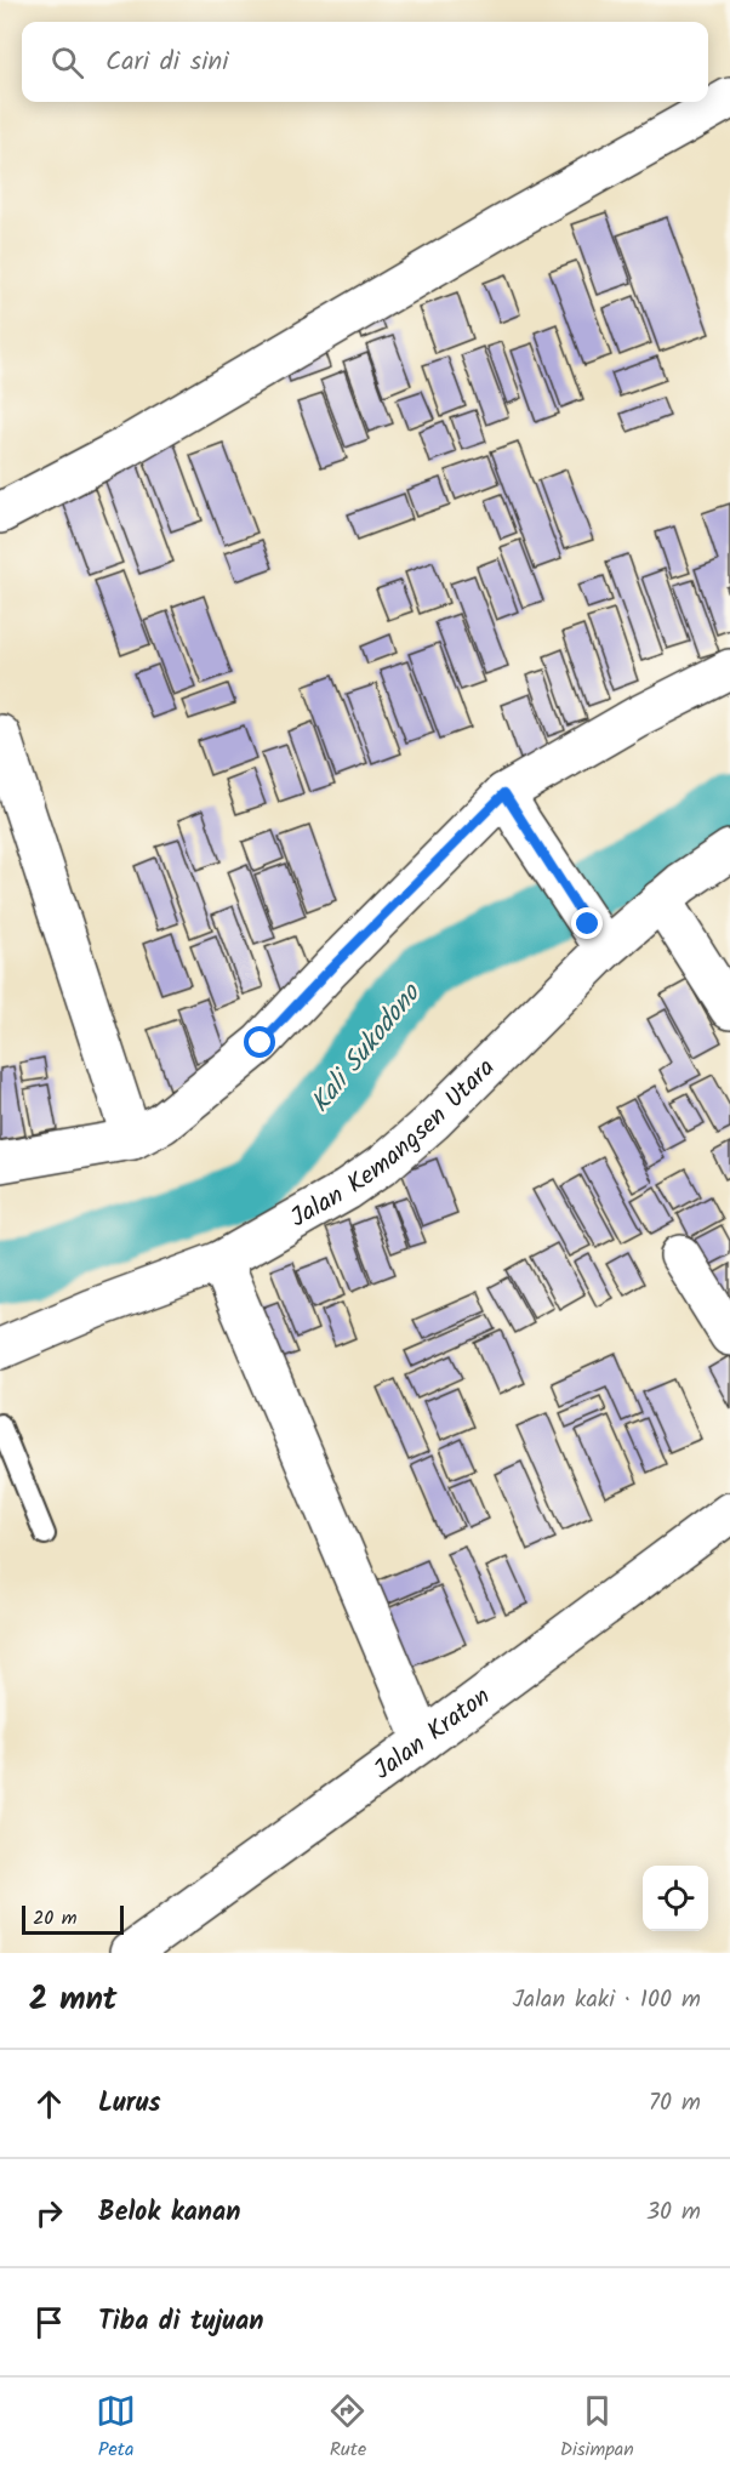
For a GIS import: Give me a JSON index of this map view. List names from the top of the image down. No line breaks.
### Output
{"streets":{"street":["Jalan Kemangsen Utara","Jalan Kraton"]},"water":["Kali Sukodono"],"scale_bar":"20 m","page":{"search":"Cari di sini","scale":"20 m","heading":["2 mnt","Jalan kaki · 100 m"],"list":[["Lurus","70 m"],["Belok kanan","30 m"],"Tiba di tujuan"],"nav":["Peta","Rute","Disimpan"]}}
